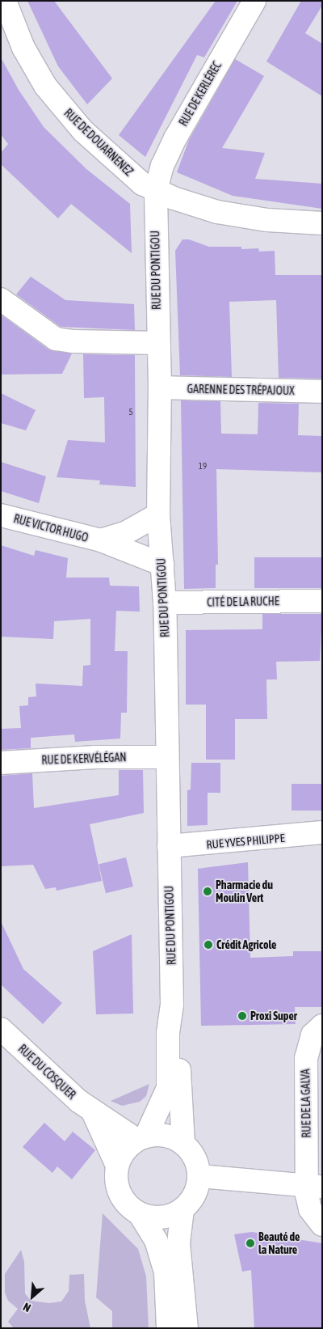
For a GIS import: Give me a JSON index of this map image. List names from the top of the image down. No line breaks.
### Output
{"streets":{"main road":["RUE DE KERLÉREC","RUE DE DOUARNENEZ","RUE DU PONTIGOU","GARENNE DES TRÉPAJOUX","RUE VICTOR HUGO","CITÉ DE LA RUCHE","RUE DE KERVÉLÉGAN","RUE YVES PHILIPPE","RUE DU COSQUER","RUE DE LA GALVA"]},"crossings":[["RUE DE KERLÉREC","RUE DE DOUARNENEZ"],["RUE DE KERLÉREC","RUE DU PONTIGOU"],["RUE DE DOUARNENEZ","RUE DU PONTIGOU"],["RUE DU PONTIGOU","GARENNE DES TRÉPAJOUX"],["RUE DU PONTIGOU","RUE VICTOR HUGO"],["RUE DU PONTIGOU","CITÉ DE LA RUCHE"],["RUE DU PONTIGOU","RUE DE KERVÉLÉGAN"],["RUE DU PONTIGOU","RUE YVES PHILIPPE"],["RUE DU PONTIGOU","RUE DU COSQUER"]],"places":["Pharmacie du Moulin Vert","Crédit Agricole","Proxi Super","Beauté de la Nature"],"house_numbers":["5","19"],"north":"bottom left"}
